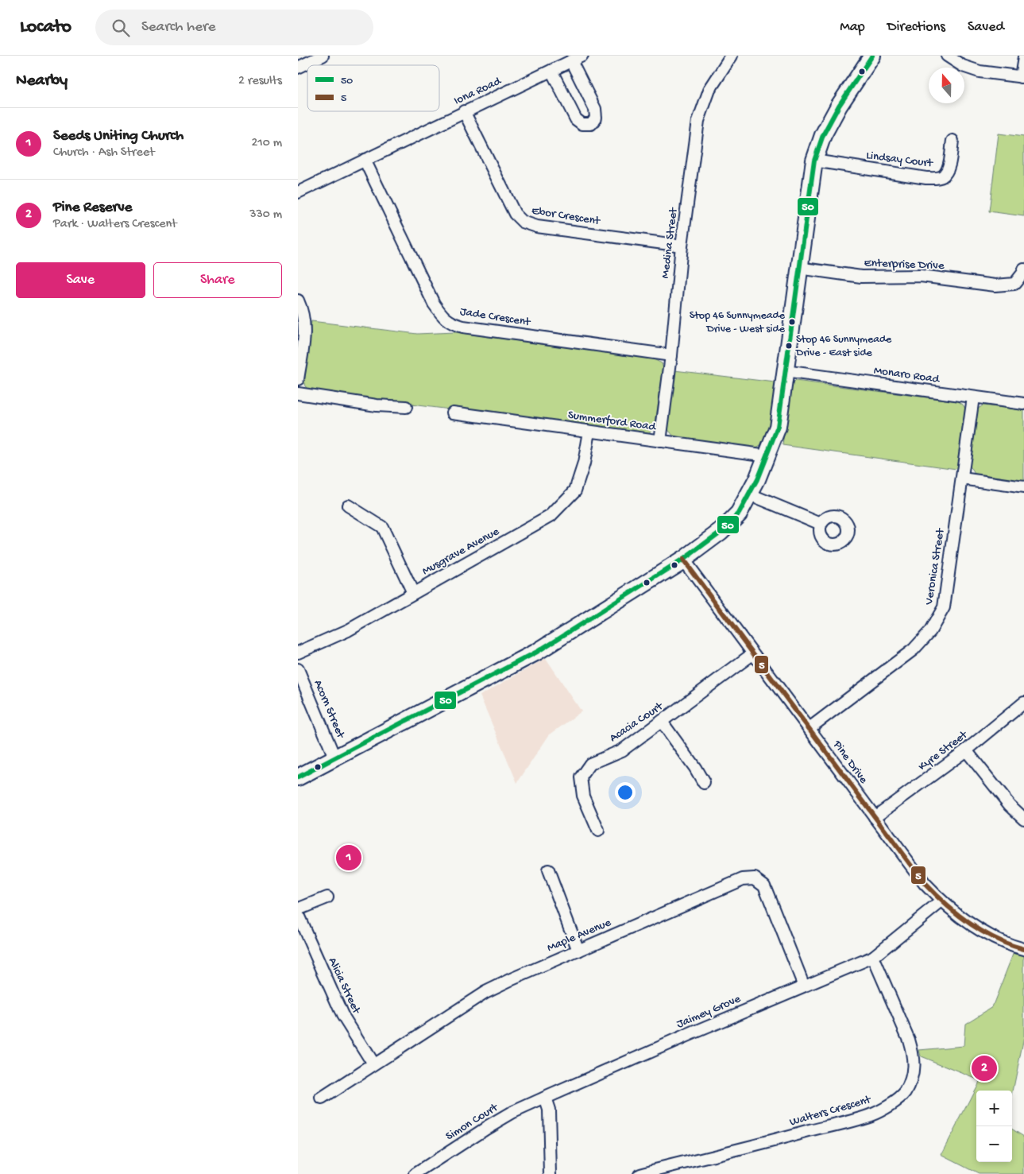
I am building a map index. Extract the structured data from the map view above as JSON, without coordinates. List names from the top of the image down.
{
  "streets": {
    "street": [
      "Iona Road",
      "Lindsay Court",
      "Ebor Crescent",
      "Medina Street",
      "Enterprise Drive",
      "Jade Crescent",
      "Monaro Road",
      "Summerford Road",
      "Musgrave Avenue",
      "Veronica Street",
      "Acorn Street",
      "Acacia Court",
      "Kyre Street",
      "Pine Drive",
      "Maple Avenue",
      "Alicia Street",
      "Jaimey Grove",
      "Walters Crescent",
      "Simon Court"
    ]
  },
  "crossings": [
    ["Iona Road", "Ebor Crescent"],
    ["Iona Road", "Jade Crescent"],
    ["Ebor Crescent", "Medina Street"],
    ["Medina Street", "Jade Crescent"],
    ["Medina Street", "Summerford Road"],
    ["Monaro Road", "Veronica Street"],
    ["Summerford Road", "Musgrave Avenue"],
    ["Veronica Street", "Pine Drive"],
    ["Acacia Court", "Pine Drive"],
    ["Kyre Street", "Pine Drive"],
    ["Pine Drive", "Jaimey Grove"],
    ["Maple Avenue", "Alicia Street"],
    ["Maple Avenue", "Jaimey Grove"],
    ["Jaimey Grove", "Walters Crescent"],
    ["Jaimey Grove", "Simon Court"]
  ],
  "places": ["Stop 46 Sunnymeade Drive - West side", "Stop 46 Sunnymeade Drive - East side"],
  "lines": ["transit line 50", "transit line 5"],
  "legend": ["50", "5"],
  "north": "top",
  "page": {
    "header": "Locato",
    "search": "Search here",
    "nav": ["Map", "Directions", "Saved"],
    "heading": ["Nearby", "2 results"],
    "list": [
      {
        "mark": "1",
        "name": "Seeds Uniting Church",
        "note": "Church · Ash Street",
        "value": "210 m"
      },
      {
        "mark": "2",
        "name": "Pine Reserve",
        "note": "Park · Walters Crescent",
        "value": "330 m"
      }
    ],
    "buttons": ["Save", "Share"],
    "pins": ["1", "2"],
    "map_buttons": ["+", "−"]
  }
}
